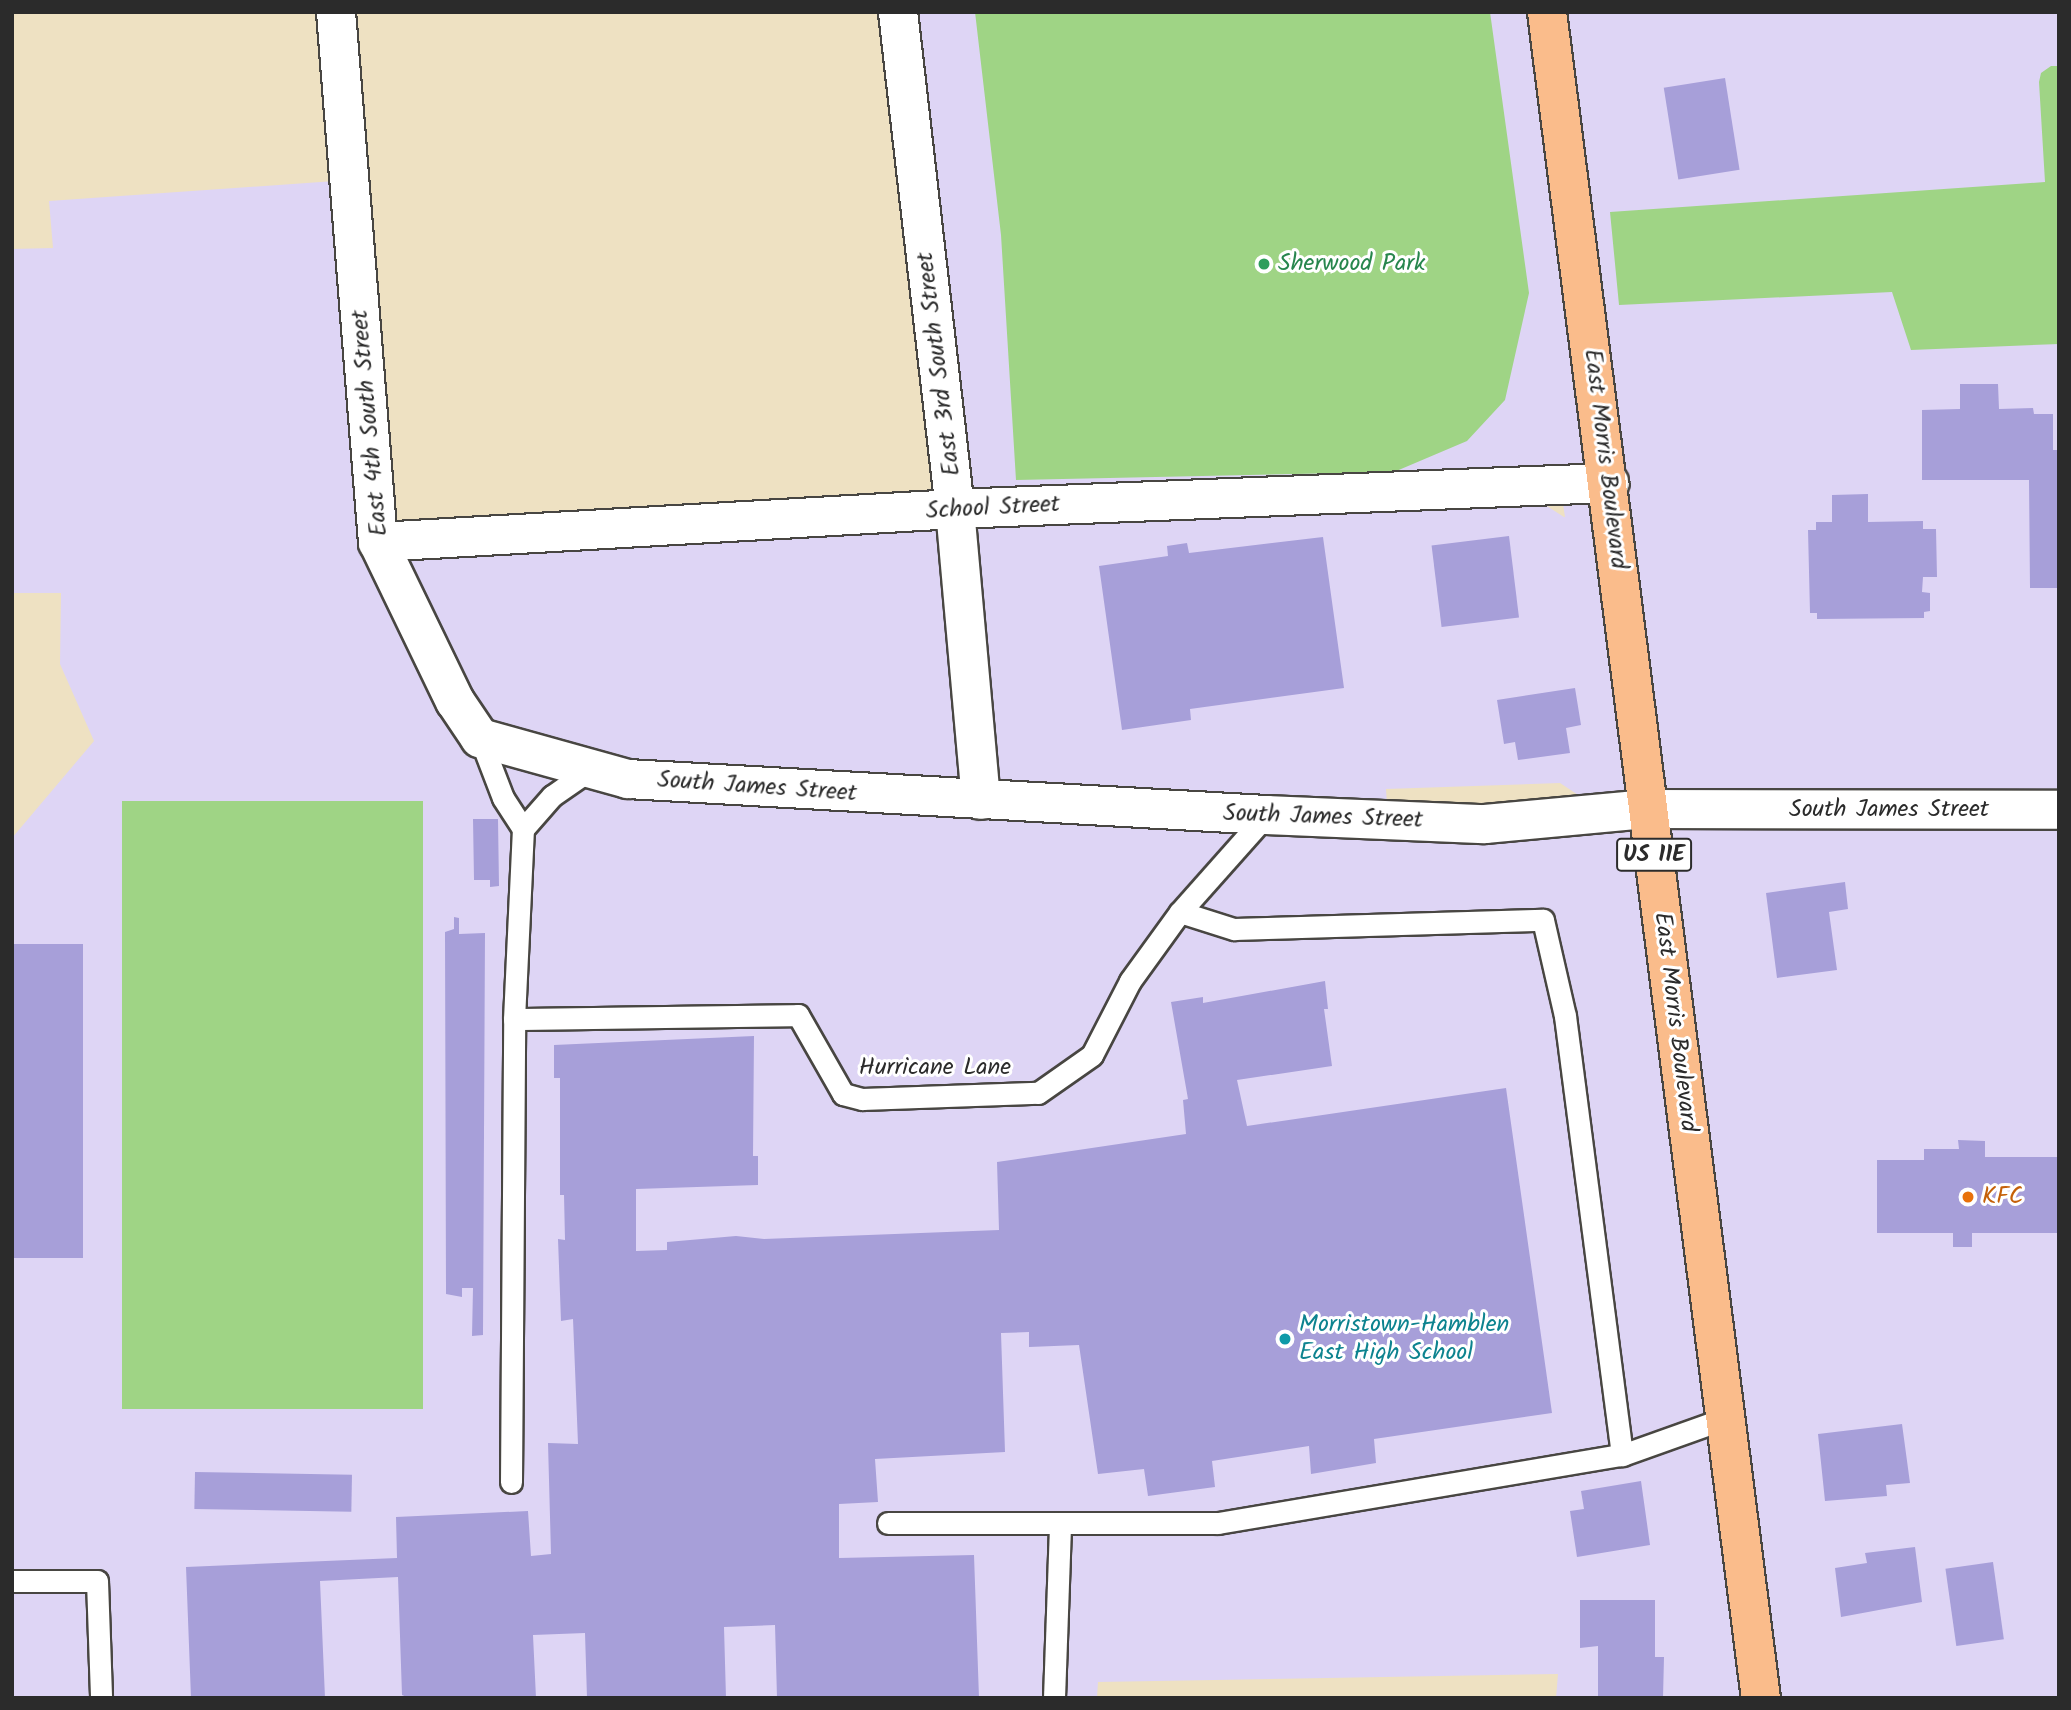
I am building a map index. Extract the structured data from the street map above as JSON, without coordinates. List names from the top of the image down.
{
  "streets": {
    "main road": ["East Morris Boulevard", "US 11E"],
    "street": [
      "East 3rd South Street",
      "East 4th South Street",
      "School Street",
      "South James Street"
    ],
    "lane": ["Hurricane Lane"]
  },
  "crossings": [
    ["East 3rd South Street", "School Street"],
    ["East 3rd South Street", "South James Street"],
    ["East 4th South Street", "School Street"],
    ["East Morris Boulevard", "School Street"],
    ["East Morris Boulevard", "South James Street"],
    ["South James Street", "Hurricane Lane"]
  ],
  "places": ["Sherwood Park", "KFC", "Morristown-Hamblen East High School"]
}
